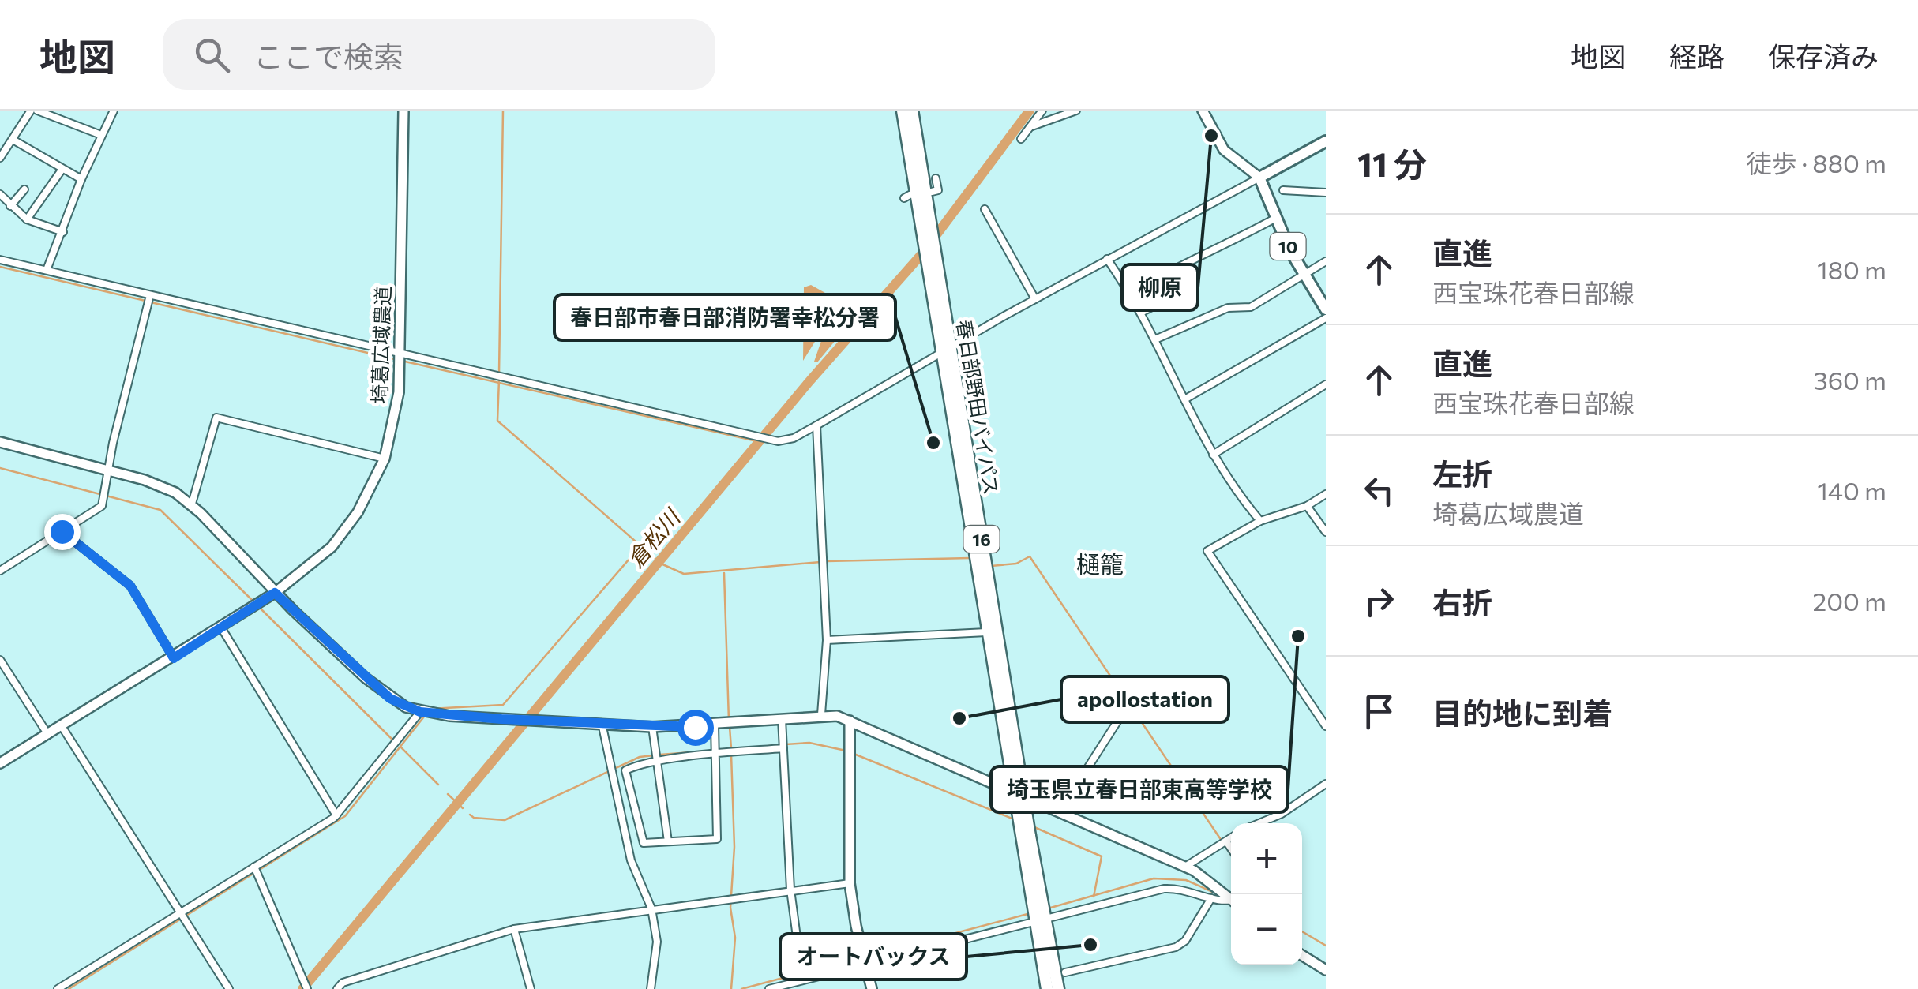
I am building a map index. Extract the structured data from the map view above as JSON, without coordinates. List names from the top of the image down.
{
  "streets": {
    "highway": ["春日部野田バイパス", "16"],
    "main road": ["10", "埼葛広域農道"]
  },
  "districts": ["樋籠"],
  "water": ["倉松川"],
  "places": [
    "柳原",
    "春日部市春日部消防署幸松分署",
    "埼玉県立春日部東高等学校",
    "apollostation",
    "オートバックス"
  ],
  "page": {
    "header": "地図",
    "search": "ここで検索",
    "nav": ["地図", "経路", "保存済み"],
    "heading": ["11 分", "徒歩 · 880 m"],
    "list": [
      ["直進", "西宝珠花春日部線", "180 m"],
      ["直進", "西宝珠花春日部線", "360 m"],
      ["左折", "埼葛広域農道", "140 m"],
      ["右折", "200 m"],
      "目的地に到着"
    ],
    "map_buttons": ["+", "−"]
  }
}
